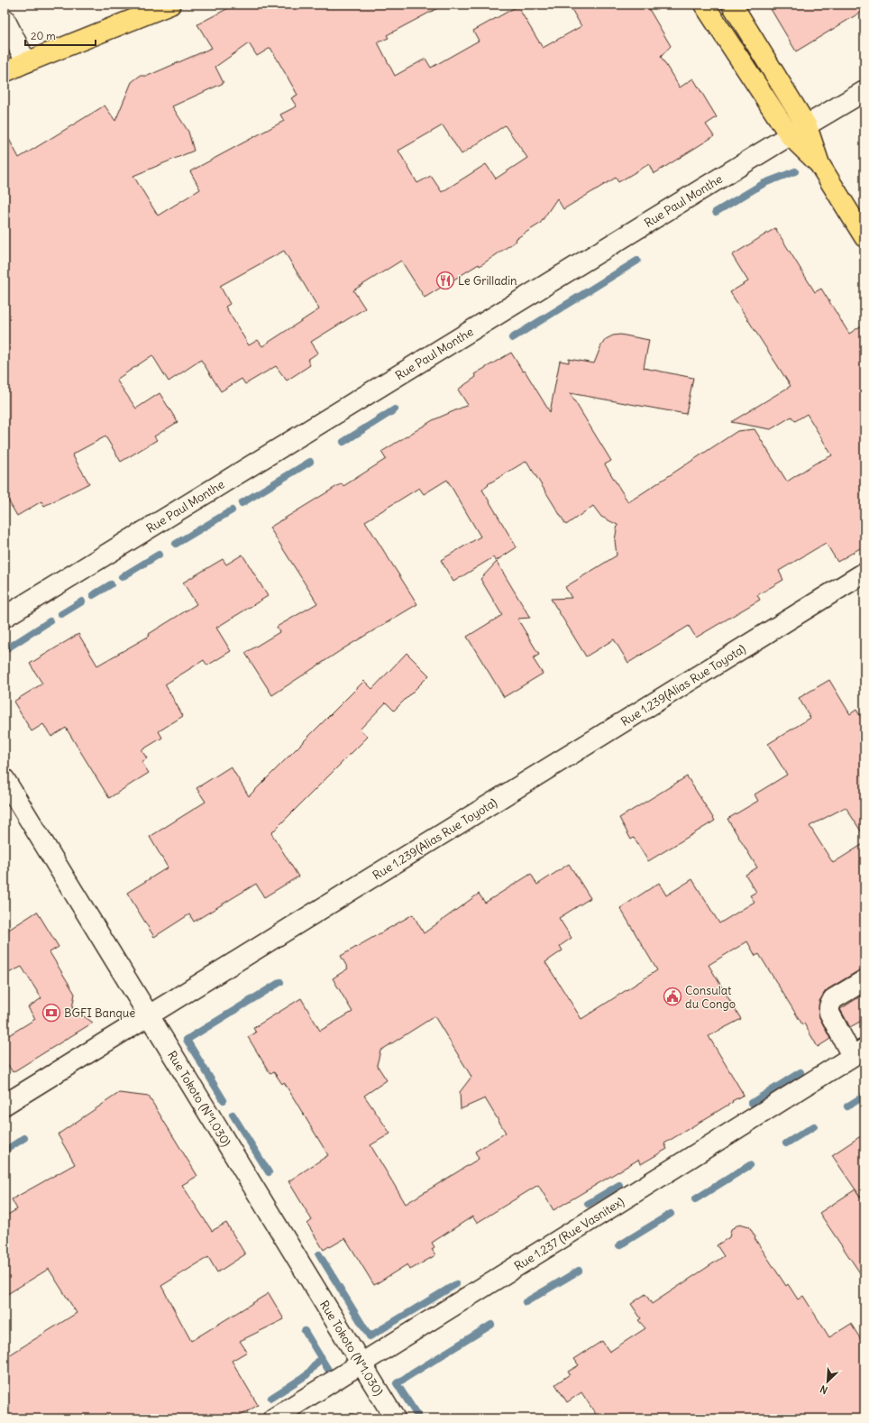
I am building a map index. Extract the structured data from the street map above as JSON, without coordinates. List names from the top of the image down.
{
  "streets": {
    "street": [
      "Rue Paul Monthe",
      "Rue 1.239(Alias Rue Toyota)",
      "Rue Tokoto (N°1.030)",
      "Rue 1.237 (Rue Vasnitex)"
    ]
  },
  "crossings": [
    ["Rue 1.239(Alias Rue Toyota)", "Rue Tokoto (N°1.030)"],
    ["Rue Tokoto (N°1.030)", "Rue 1.237 (Rue Vasnitex)"]
  ],
  "places": {
    "restaurant": ["Le Grilladin"],
    "public building": ["Consulat du Congo"],
    "bank": ["BGFI Banque"]
  },
  "scale_bar": "20 m",
  "north": "bottom left"
}
